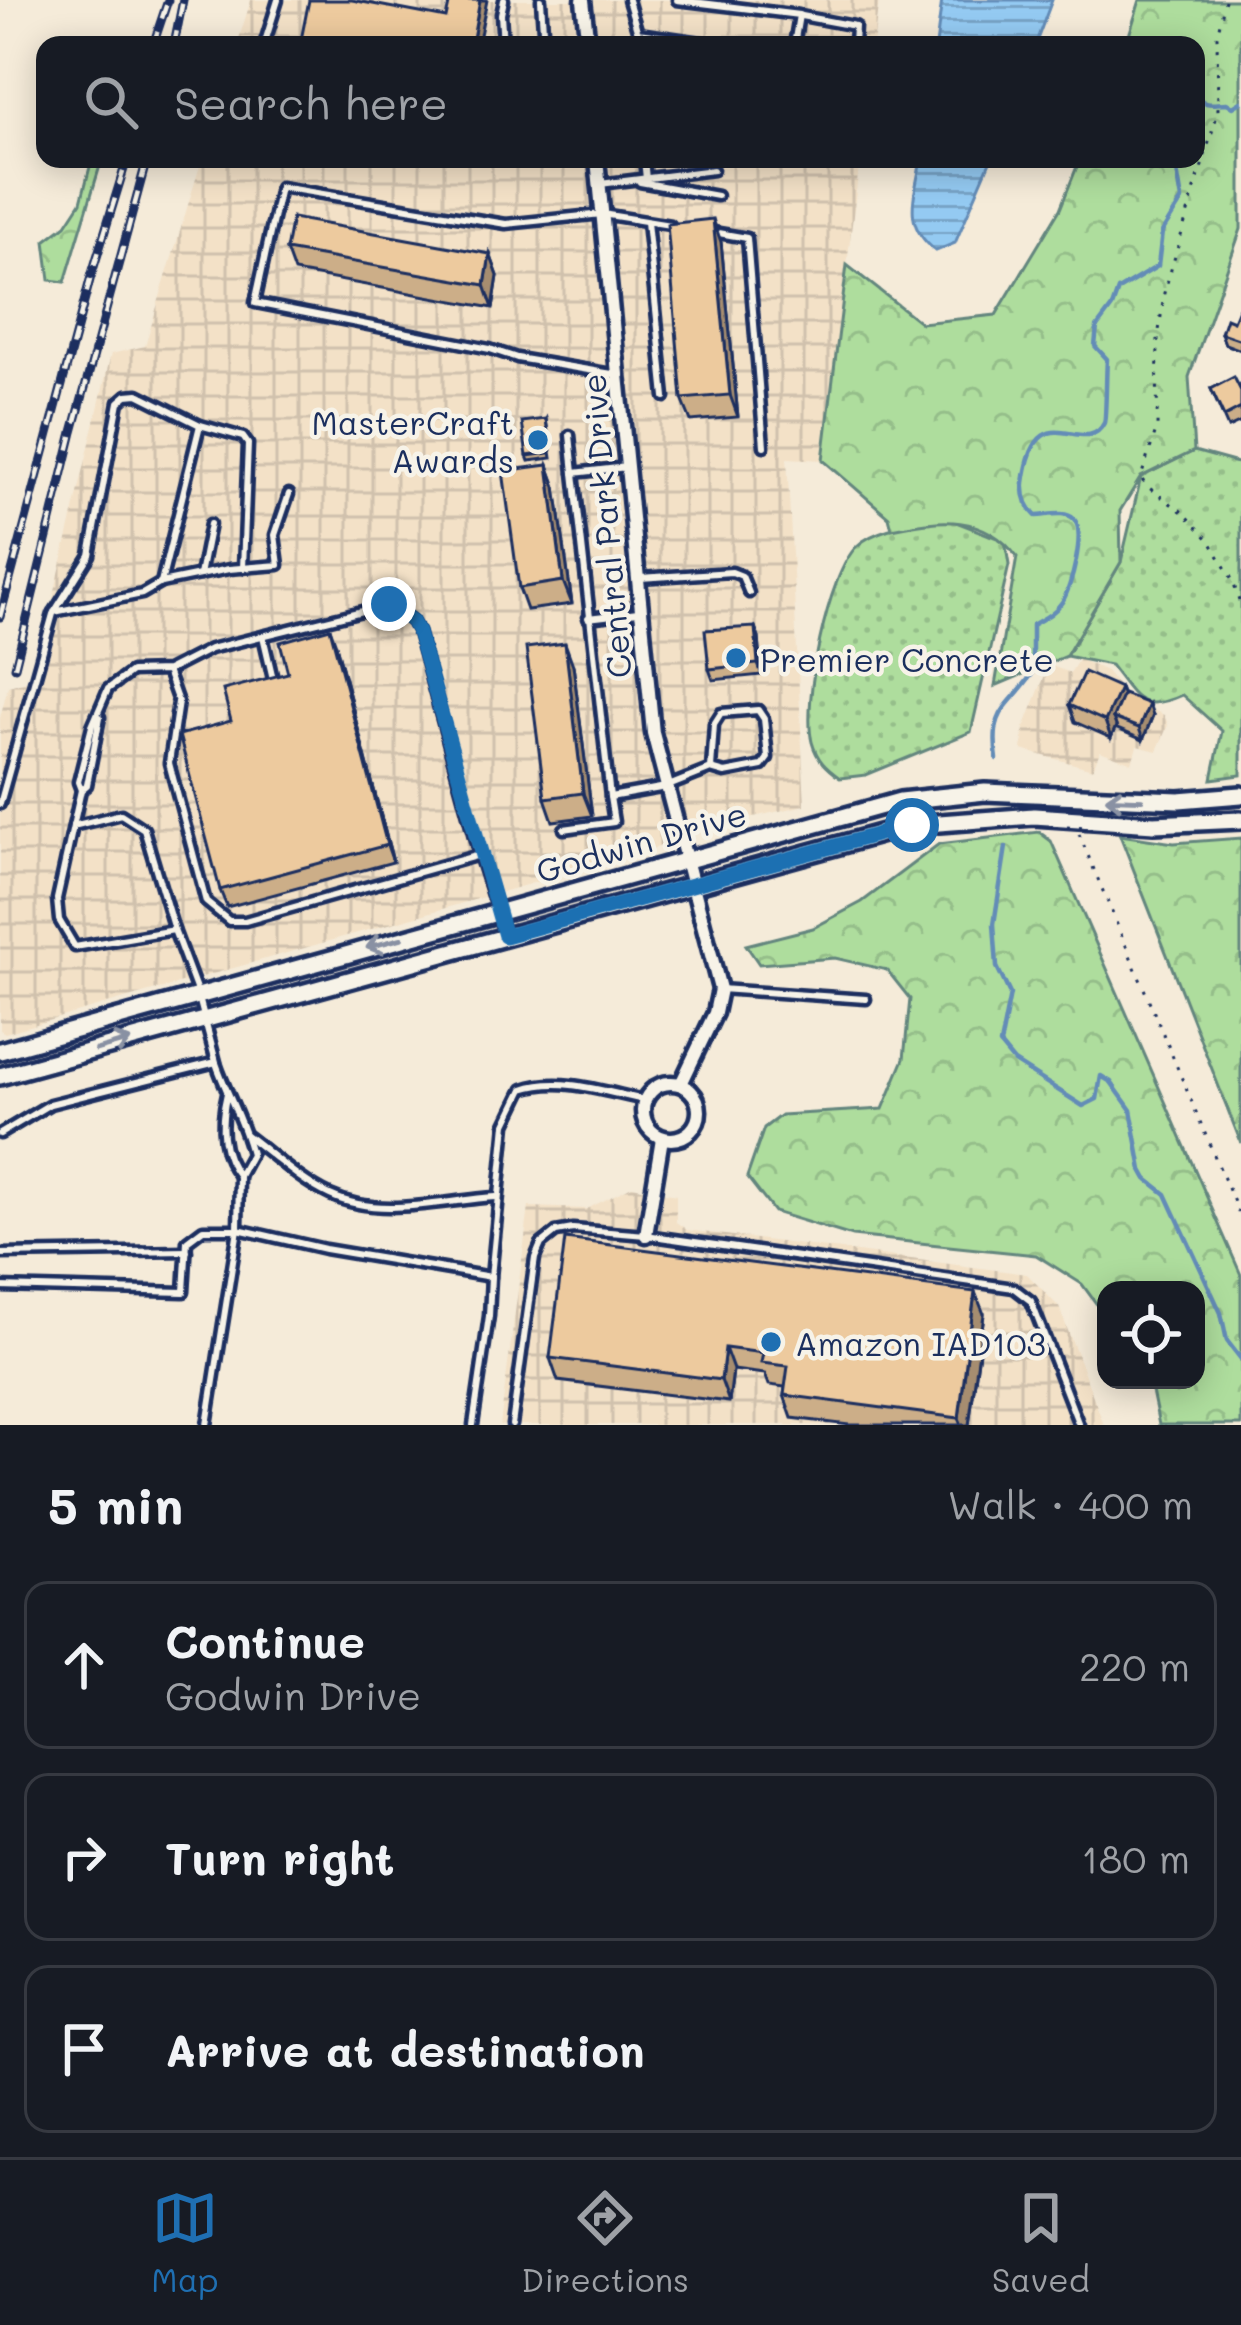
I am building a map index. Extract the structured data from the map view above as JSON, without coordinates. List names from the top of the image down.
{
  "streets": {
    "street": ["Central Park Drive", "Godwin Drive"]
  },
  "crossings": [
    ["Central Park Drive", "Godwin Drive"]
  ],
  "places": ["MasterCraft Awards", "Premier Concrete", "Amazon IAD103"],
  "page": {
    "search": "Search here",
    "heading": ["5 min", "Walk · 400 m"],
    "list": [
      ["Continue", "Godwin Drive", "220 m"],
      ["Turn right", "180 m"],
      "Arrive at destination"
    ],
    "nav": ["Map", "Directions", "Saved"]
  }
}
